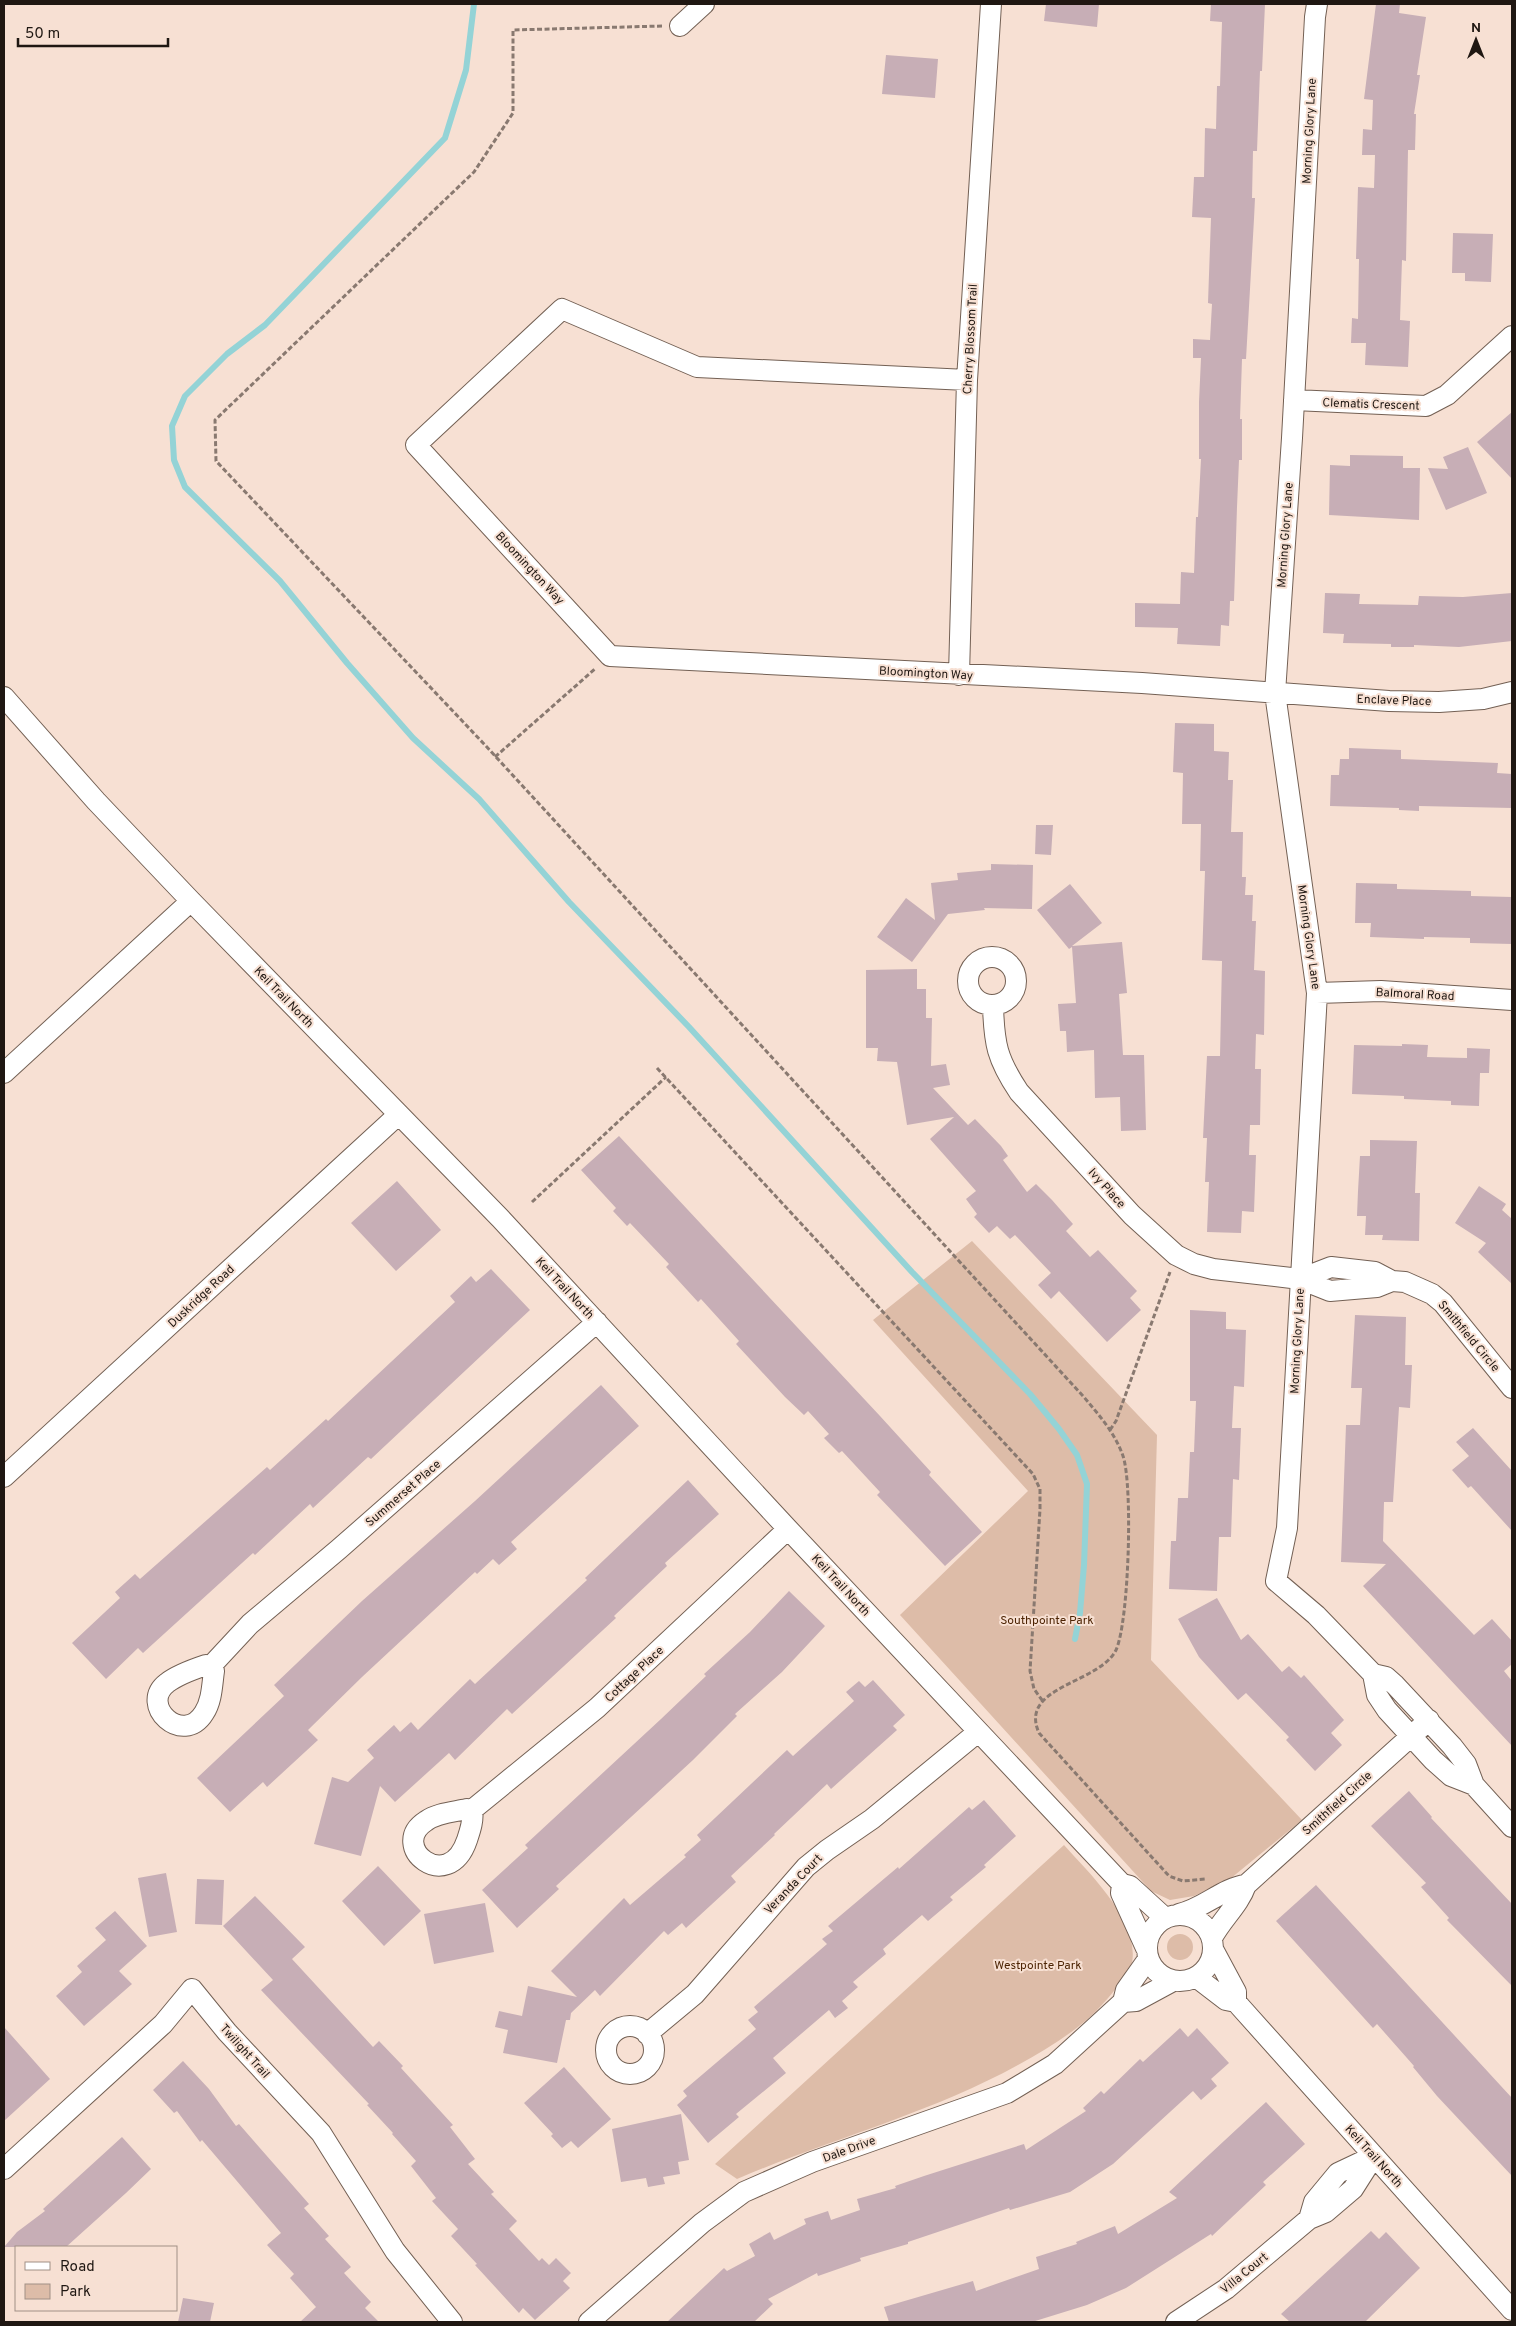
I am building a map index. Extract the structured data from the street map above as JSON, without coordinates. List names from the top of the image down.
{
  "streets": {
    "street": [
      "Morning Glory Lane",
      "Cherry Blossom Trail",
      "Clematis Crescent",
      "Bloomington Way",
      "Enclave Place",
      "Balmoral Road",
      "Keil Trail North",
      "Ivy Place",
      "Duskridge Road",
      "Smithfield Circle",
      "Summerset Place",
      "Cottage Place",
      "Veranda Court",
      "Twilight Trail",
      "Dale Drive",
      "Villa Court"
    ]
  },
  "crossings": [
    ["Morning Glory Lane", "Clematis Crescent"],
    ["Morning Glory Lane", "Bloomington Way"],
    ["Morning Glory Lane", "Enclave Place"],
    ["Morning Glory Lane", "Balmoral Road"],
    ["Morning Glory Lane", "Ivy Place"],
    ["Morning Glory Lane", "Smithfield Circle"],
    ["Cherry Blossom Trail", "Bloomington Way"],
    ["Bloomington Way", "Enclave Place"],
    ["Keil Trail North", "Duskridge Road"],
    ["Keil Trail North", "Smithfield Circle"],
    ["Keil Trail North", "Summerset Place"],
    ["Keil Trail North", "Cottage Place"],
    ["Keil Trail North", "Veranda Court"],
    ["Keil Trail North", "Dale Drive"],
    ["Keil Trail North", "Villa Court"],
    ["Ivy Place", "Smithfield Circle"],
    ["Smithfield Circle", "Dale Drive"]
  ],
  "parks": ["Southpointe Park", "Westpointe Park"],
  "legend": ["Road", "Park"],
  "scale_bar": "50 m",
  "north": "top"
}
